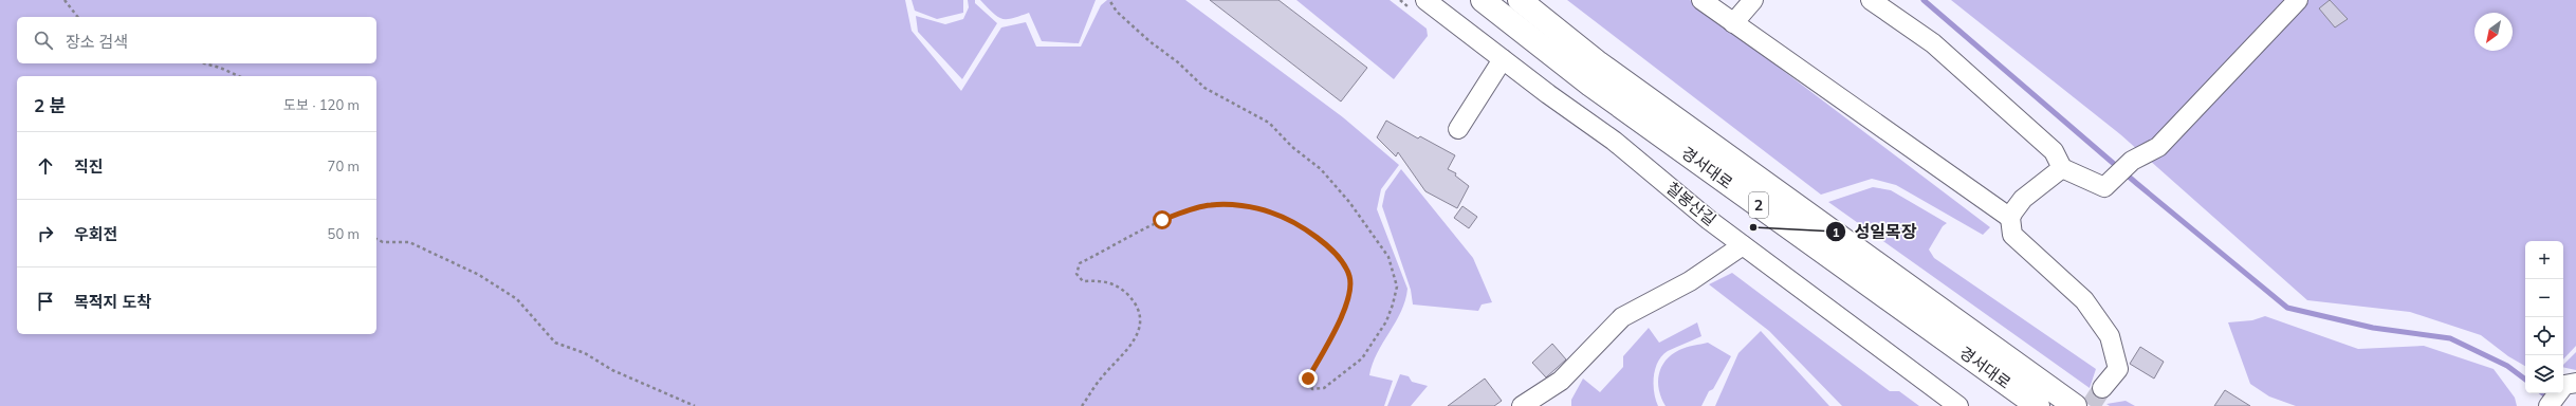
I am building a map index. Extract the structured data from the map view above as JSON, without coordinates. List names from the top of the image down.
{
  "streets": {
    "main road": ["경서대로", "2"],
    "street": ["칠봉산길"]
  },
  "places": ["성일목장"],
  "north": "bottom left",
  "page": {
    "search": "장소 검색",
    "heading": ["2 분", "도보 · 120 m"],
    "list": [
      ["직진", "70 m"],
      ["우회전", "50 m"],
      "목적지 도착"
    ],
    "map_buttons": ["+", "−"]
  }
}
